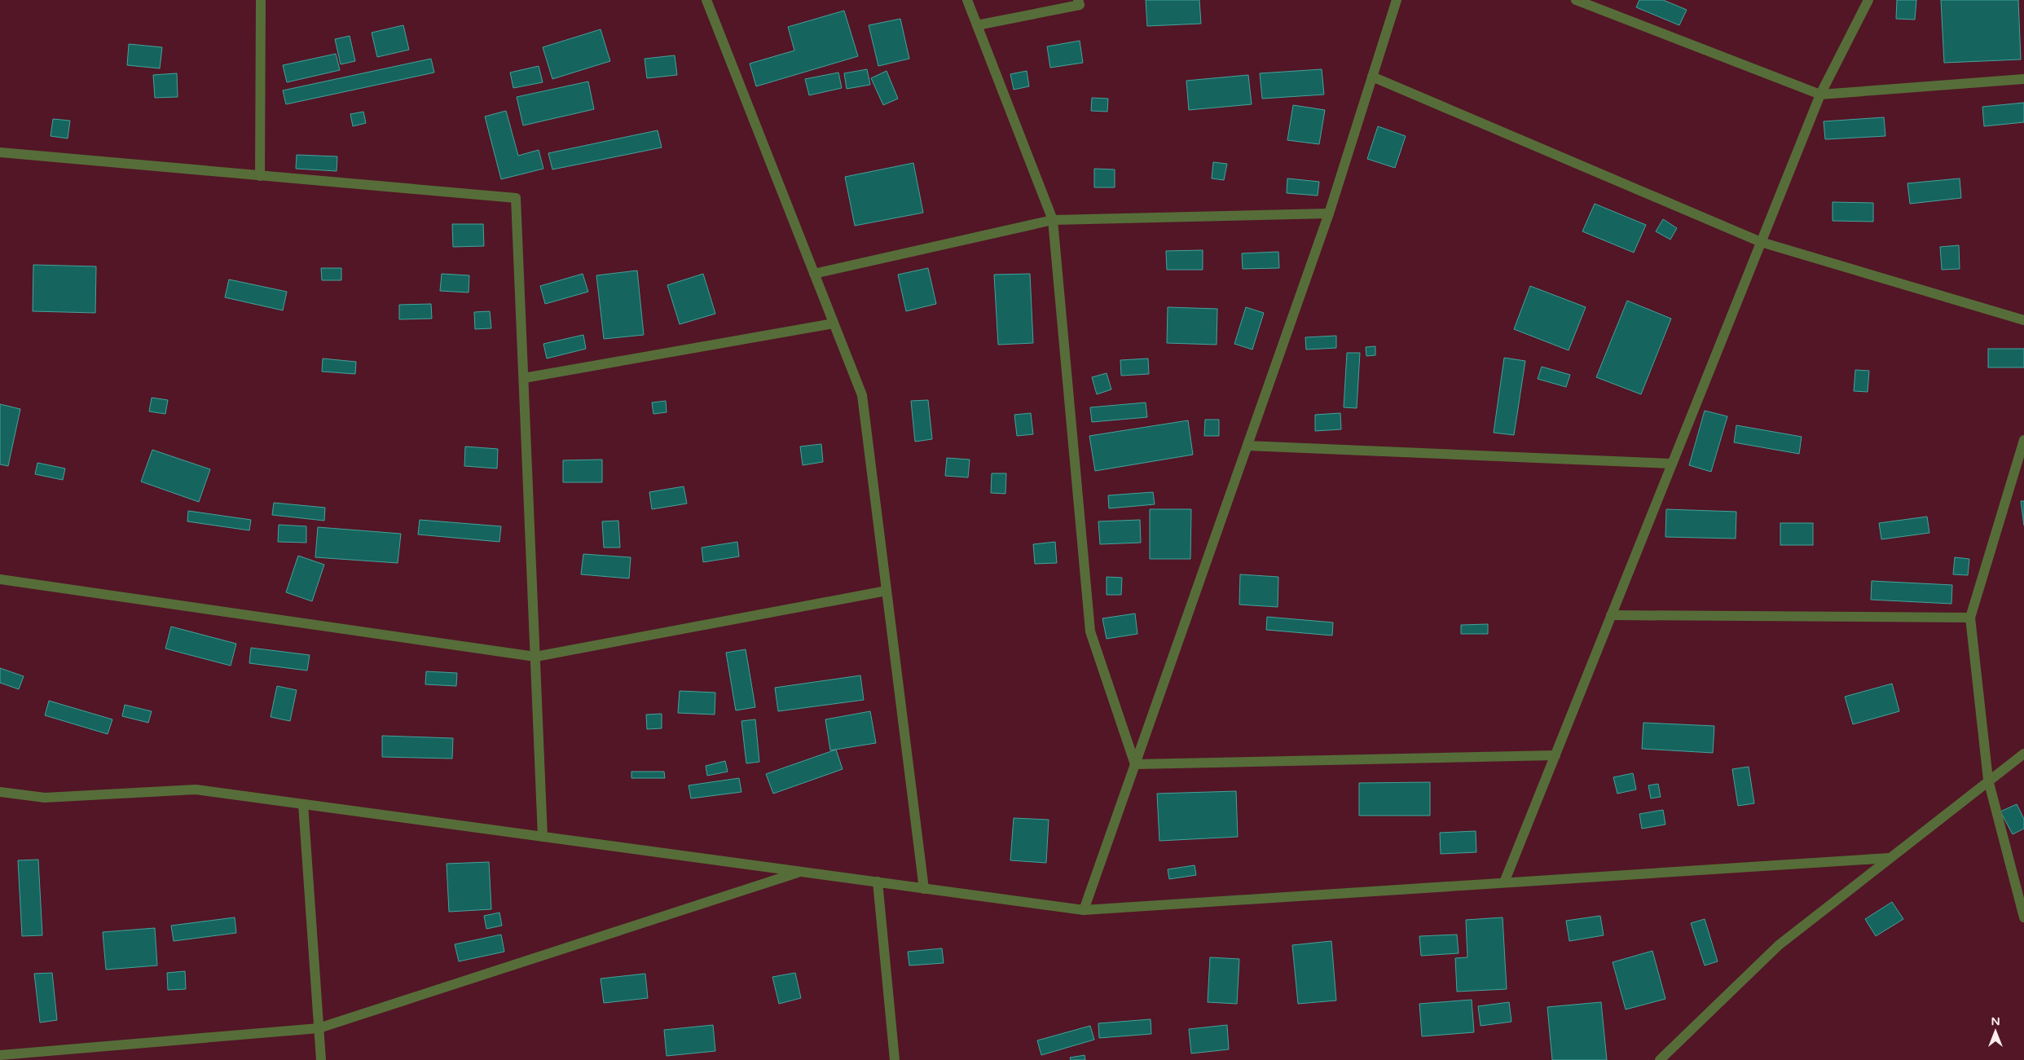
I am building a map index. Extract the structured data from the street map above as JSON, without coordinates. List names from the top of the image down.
{
  "north": "top"
}
